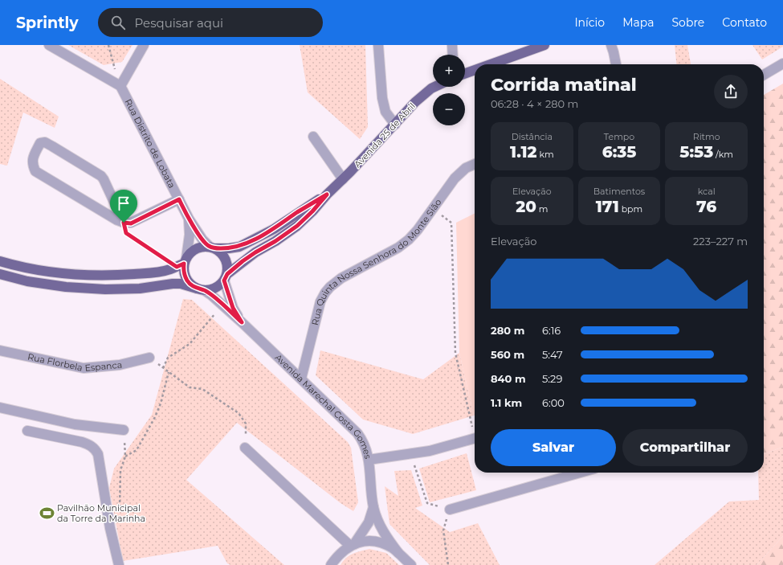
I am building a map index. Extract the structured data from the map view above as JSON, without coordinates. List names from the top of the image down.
{
  "streets": {
    "main road": ["Avenida 25 de Abril"],
    "street": [
      "Rua Distrito de Lobata",
      "Rua Quinta Nossa Senhora do Monte Sião",
      "Rua Florbela Espanca",
      "Avenida Marechal Costa Gomes"
    ]
  },
  "crossings": [
    ["Avenida 25 de Abril", "Rua Distrito de Lobata"],
    ["Avenida 25 de Abril", "Avenida Marechal Costa Gomes"],
    ["Rua Distrito de Lobata", "Avenida Marechal Costa Gomes"],
    ["Rua Quinta Nossa Senhora do Monte Sião", "Avenida Marechal Costa Gomes"]
  ],
  "places": {
    "sports": ["Pavilhão Municipal da Torre da Marinha"]
  },
  "page": {
    "header": "Sprintly",
    "search": "Pesquisar aqui",
    "nav": [
      "Início",
      "Mapa",
      "Sobre",
      "Contato"
    ],
    "map_buttons": ["+", "−"],
    "heading": ["Corrida matinal", "06:28 · 4 × 280 m"],
    "stats": [
      ["Distância", "1.12 km"],
      ["Tempo", "6:35"],
      ["Ritmo", "5:53 /km"],
      ["Elevação", "20 m"],
      ["Batimentos", "171 bpm"],
      ["kcal", "76"]
    ],
    "chart": ["Elevação", "223–227 m"],
    "list": [
      {
        "name": "280 m",
        "note": "6:16"
      },
      {
        "name": "560 m",
        "note": "5:47"
      },
      {
        "name": "840 m",
        "note": "5:29"
      },
      {
        "name": "1.1 km",
        "note": "6:00"
      }
    ],
    "buttons": ["Salvar", "Compartilhar"]
  }
}
